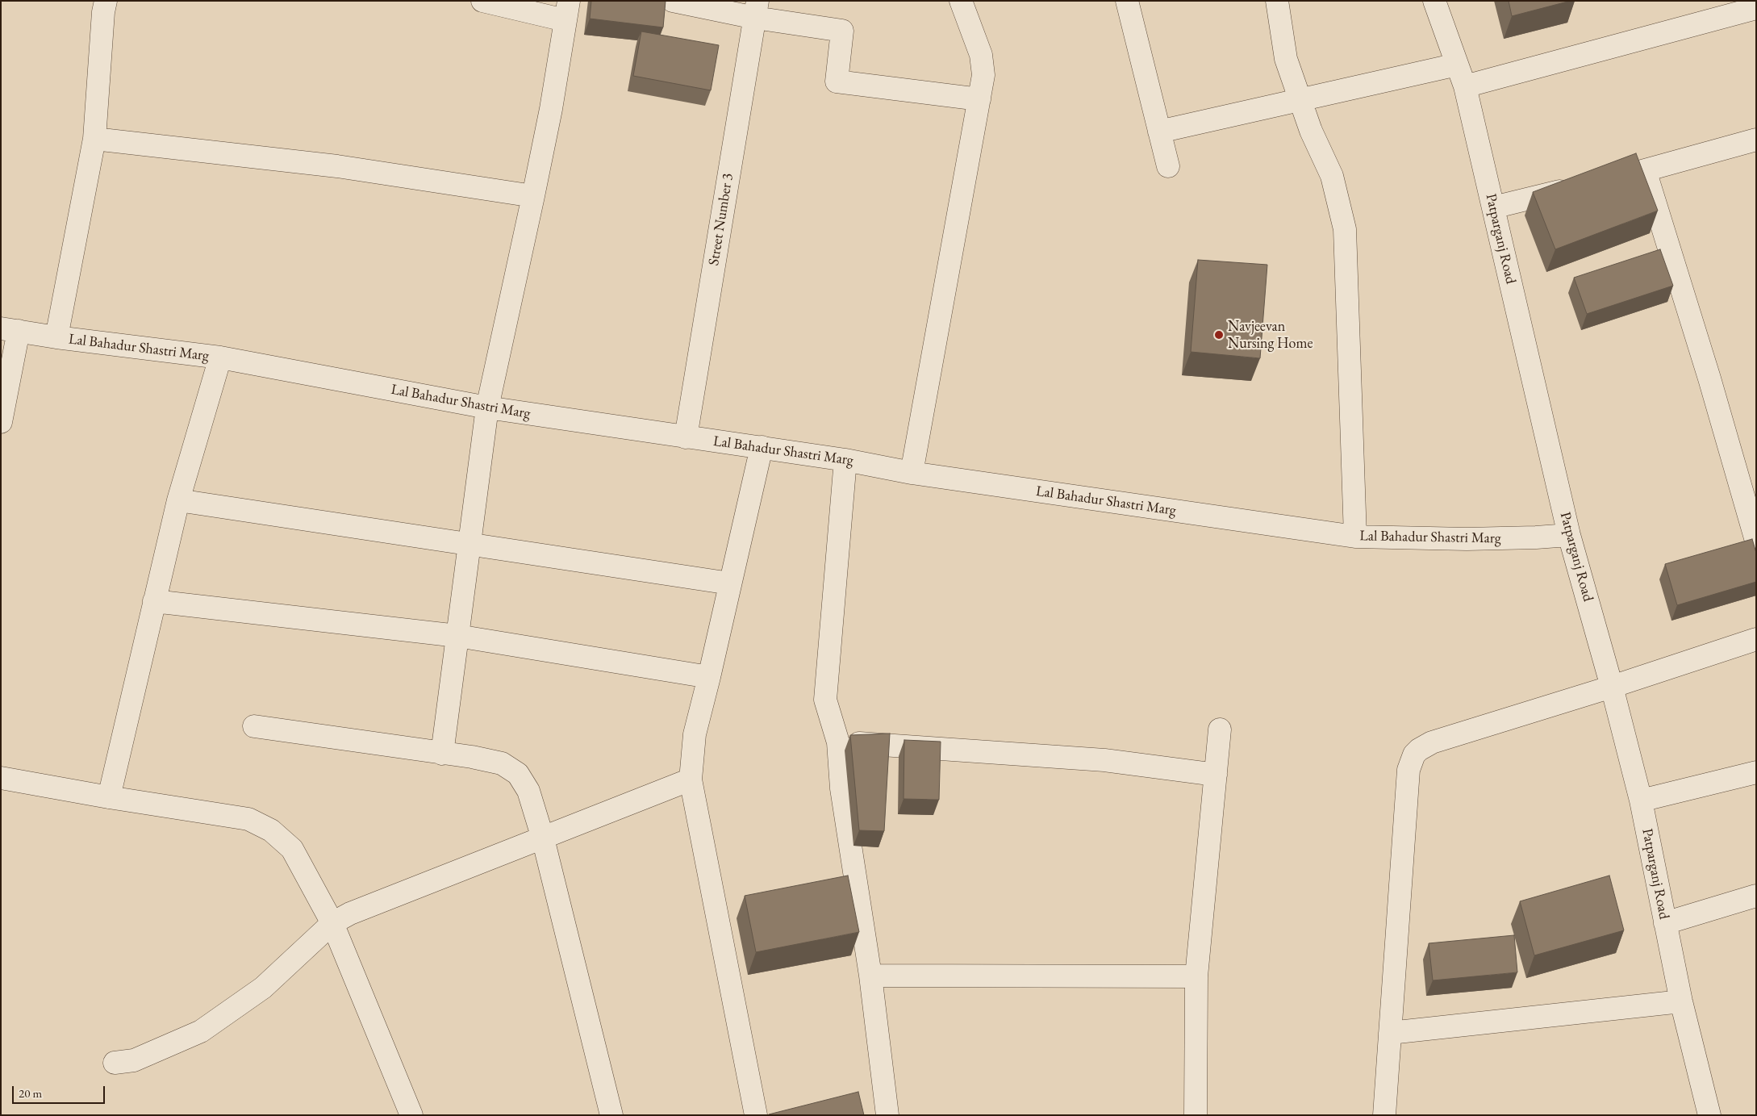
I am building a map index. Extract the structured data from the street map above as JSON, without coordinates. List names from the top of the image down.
{
  "streets": {
    "street": ["Street Number 3", "Patparganj Road", "Lal Bahadur Shastri Marg"]
  },
  "crossings": [
    ["Street Number 3", "Lal Bahadur Shastri Marg"],
    ["Patparganj Road", "Lal Bahadur Shastri Marg"]
  ],
  "places": ["Navjeevan Nursing Home"],
  "scale_bar": "20 m"
}
